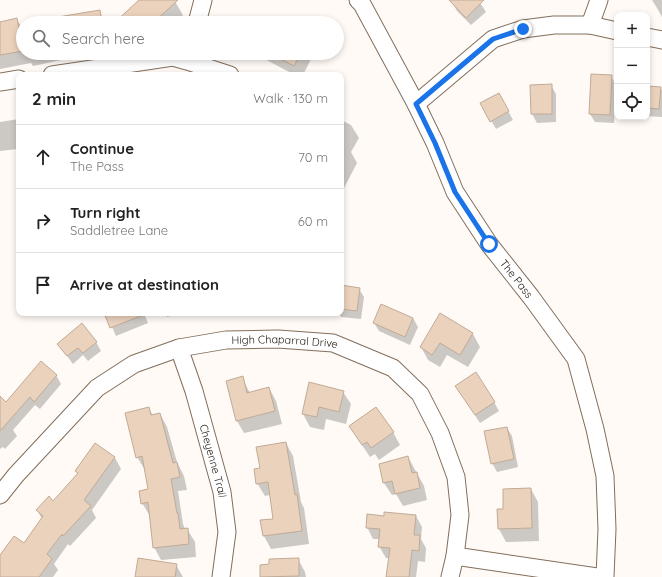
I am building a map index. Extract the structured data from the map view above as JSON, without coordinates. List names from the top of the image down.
{
  "streets": {
    "street": ["The Pass", "High Chaparral Drive", "Cheyenne Trail"]
  },
  "crossings": [
    ["High Chaparral Drive", "Cheyenne Trail"]
  ],
  "page": {
    "map_buttons": ["+", "−"],
    "search": "Search here",
    "heading": ["2 min", "Walk · 130 m"],
    "list": [
      ["Continue", "The Pass", "70 m"],
      ["Turn right", "Saddletree Lane", "60 m"],
      "Arrive at destination"
    ]
  }
}
